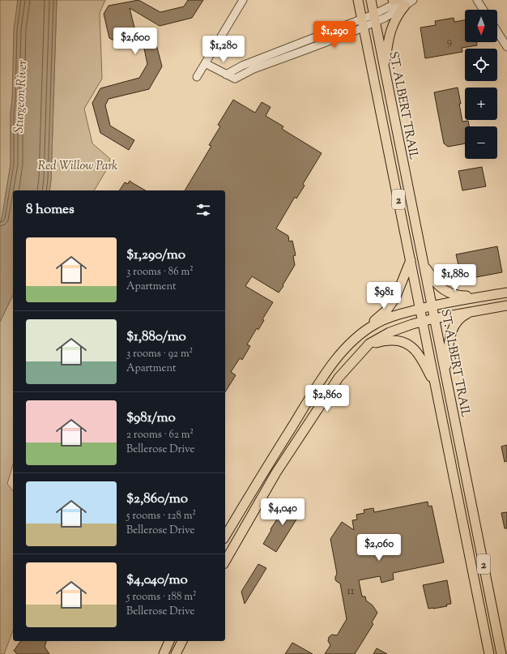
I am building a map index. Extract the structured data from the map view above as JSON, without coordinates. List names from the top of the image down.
{
  "streets": {
    "main road": ["ST. ALBERT TRAIL", "2"]
  },
  "water": ["Sturgeon River"],
  "parks": ["Red Willow Park"],
  "house_numbers": ["9", "11"],
  "north": "bottom",
  "page": {
    "map_buttons": ["+", "−"],
    "price": [
      "$1,290",
      "$2,600",
      "$1,280",
      "$1,880",
      "$981",
      "$2,860",
      "$4,040",
      "$2,060"
    ],
    "heading": "8 homes",
    "list": [
      {
        "name": "$1,290/mo",
        "note": "3 rooms · 86 m² · Apartment"
      },
      {
        "name": "$1,880/mo",
        "note": "3 rooms · 92 m² · Apartment"
      },
      {
        "name": "$981/mo",
        "note": "2 rooms · 62 m² · Bellerose Drive"
      },
      {
        "name": "$2,860/mo",
        "note": "5 rooms · 128 m² · Bellerose Drive"
      },
      {
        "name": "$4,040/mo",
        "note": "5 rooms · 188 m² · Bellerose Drive"
      }
    ]
  }
}
